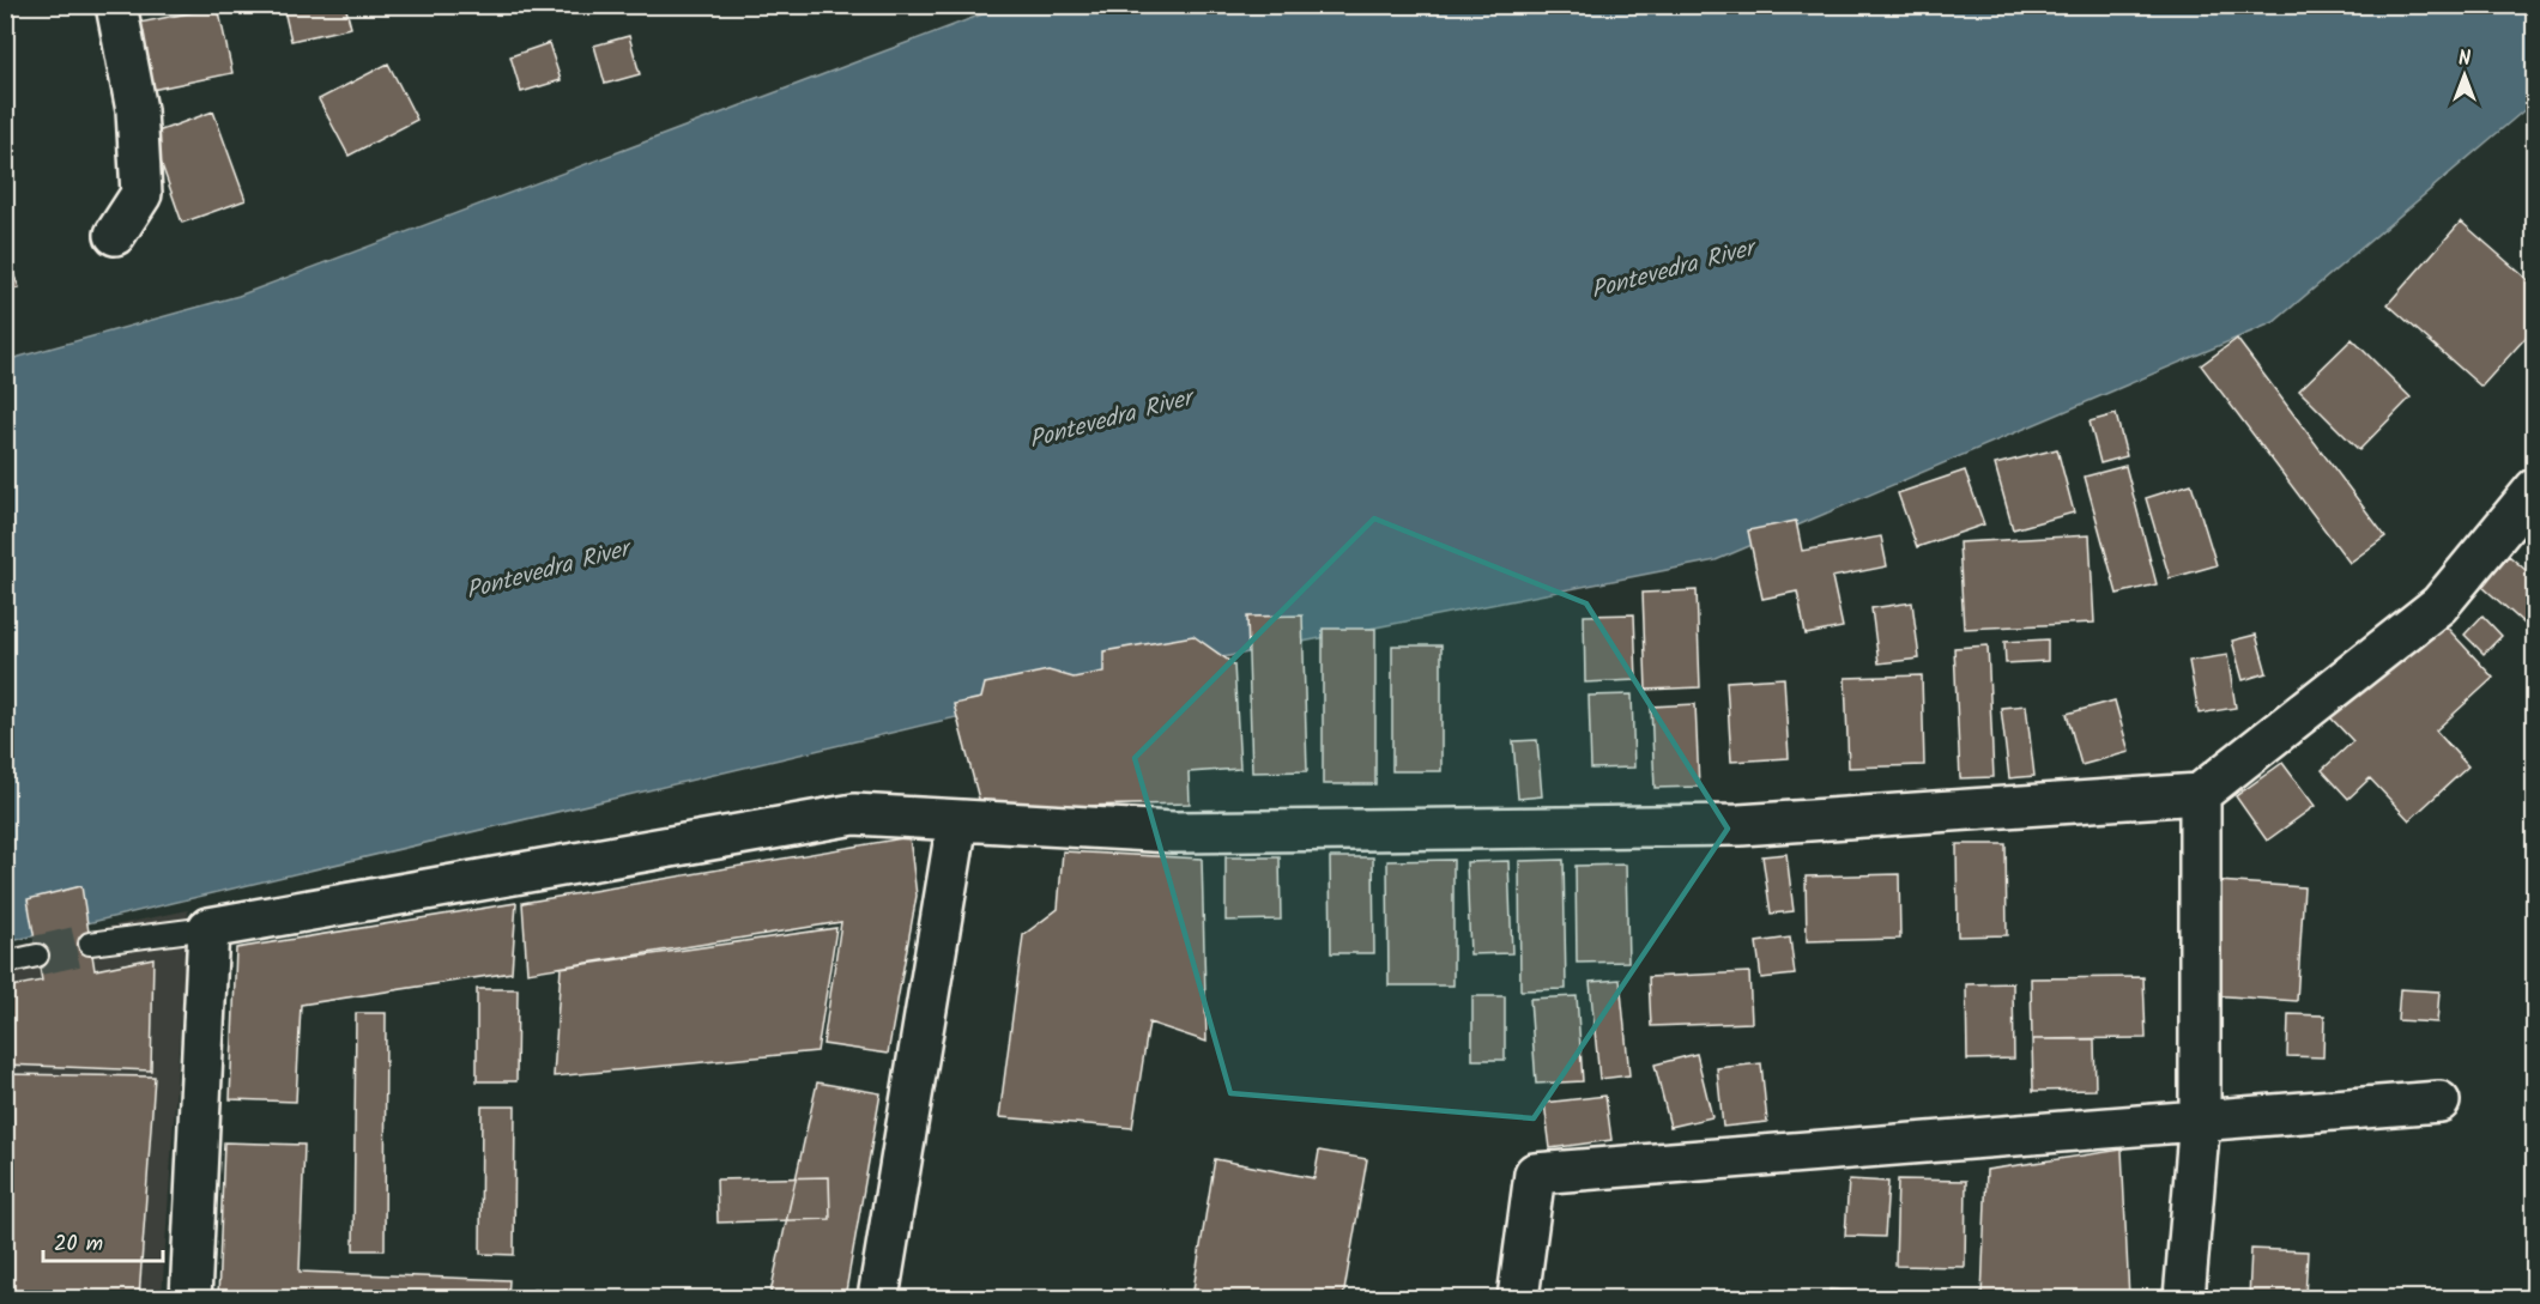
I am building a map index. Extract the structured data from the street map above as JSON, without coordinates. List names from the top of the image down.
{
  "water": ["Pontevedra River"],
  "scale_bar": "20 m",
  "north": "top"
}
